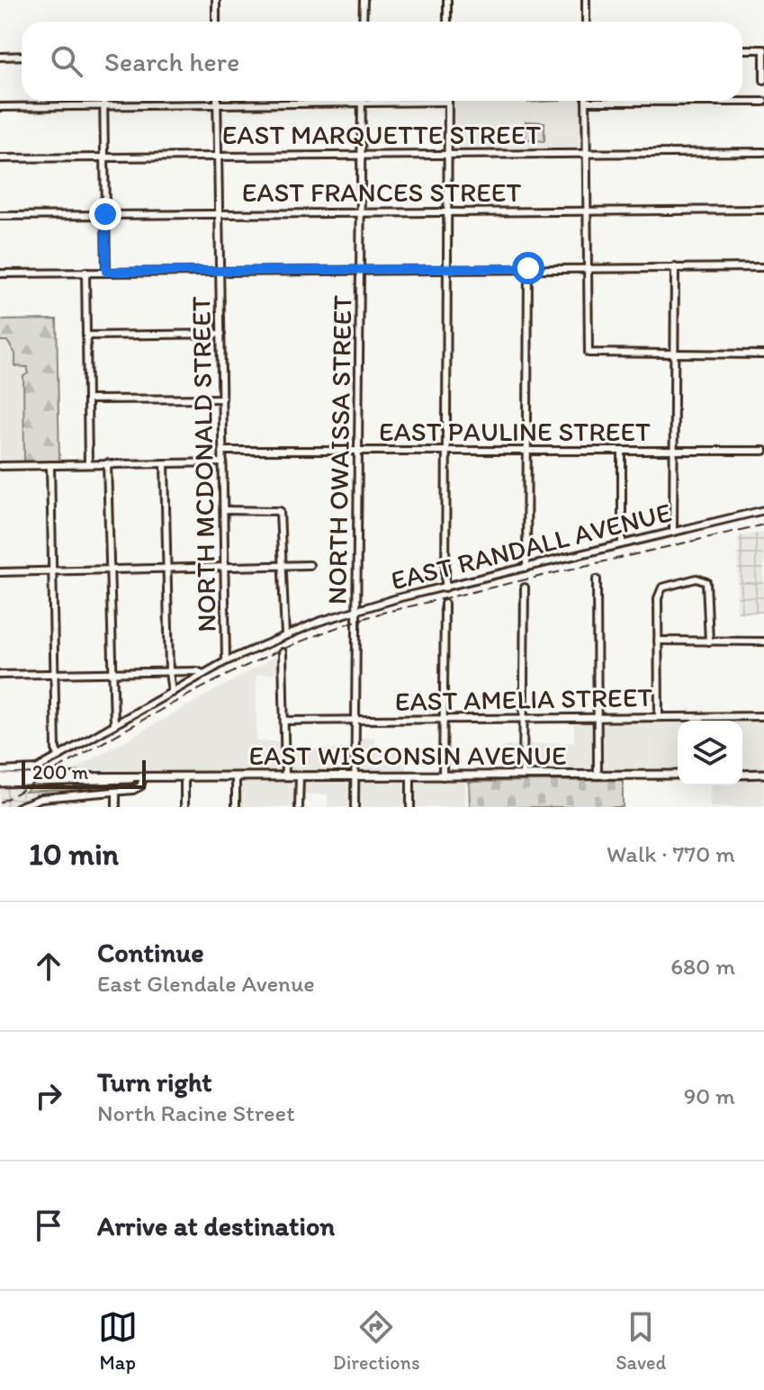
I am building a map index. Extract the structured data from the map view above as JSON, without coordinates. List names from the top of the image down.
{
  "streets": {
    "main road": ["EAST WISCONSIN AVENUE"],
    "street": [
      "EAST MARQUETTE STREET",
      "EAST FRANCES STREET",
      "EAST PAULINE STREET",
      "NORTH OWAISSA STREET",
      "NORTH MCDONALD STREET",
      "EAST RANDALL AVENUE",
      "EAST AMELIA STREET"
    ]
  },
  "crossings": [
    ["EAST MARQUETTE STREET", "NORTH OWAISSA STREET"],
    ["EAST MARQUETTE STREET", "NORTH MCDONALD STREET"],
    ["EAST FRANCES STREET", "NORTH OWAISSA STREET"],
    ["EAST FRANCES STREET", "NORTH MCDONALD STREET"],
    ["EAST PAULINE STREET", "NORTH OWAISSA STREET"],
    ["EAST PAULINE STREET", "NORTH MCDONALD STREET"],
    ["NORTH OWAISSA STREET", "EAST RANDALL AVENUE"],
    ["NORTH OWAISSA STREET", "EAST AMELIA STREET"],
    ["NORTH OWAISSA STREET", "EAST WISCONSIN AVENUE"],
    ["NORTH MCDONALD STREET", "EAST RANDALL AVENUE"]
  ],
  "scale_bar": "200 m",
  "page": {
    "search": "Search here",
    "scale": "200 m",
    "heading": ["10 min", "Walk · 770 m"],
    "list": [
      ["Continue", "East Glendale Avenue", "680 m"],
      ["Turn right", "North Racine Street", "90 m"],
      "Arrive at destination"
    ],
    "nav": ["Map", "Directions", "Saved"]
  }
}
